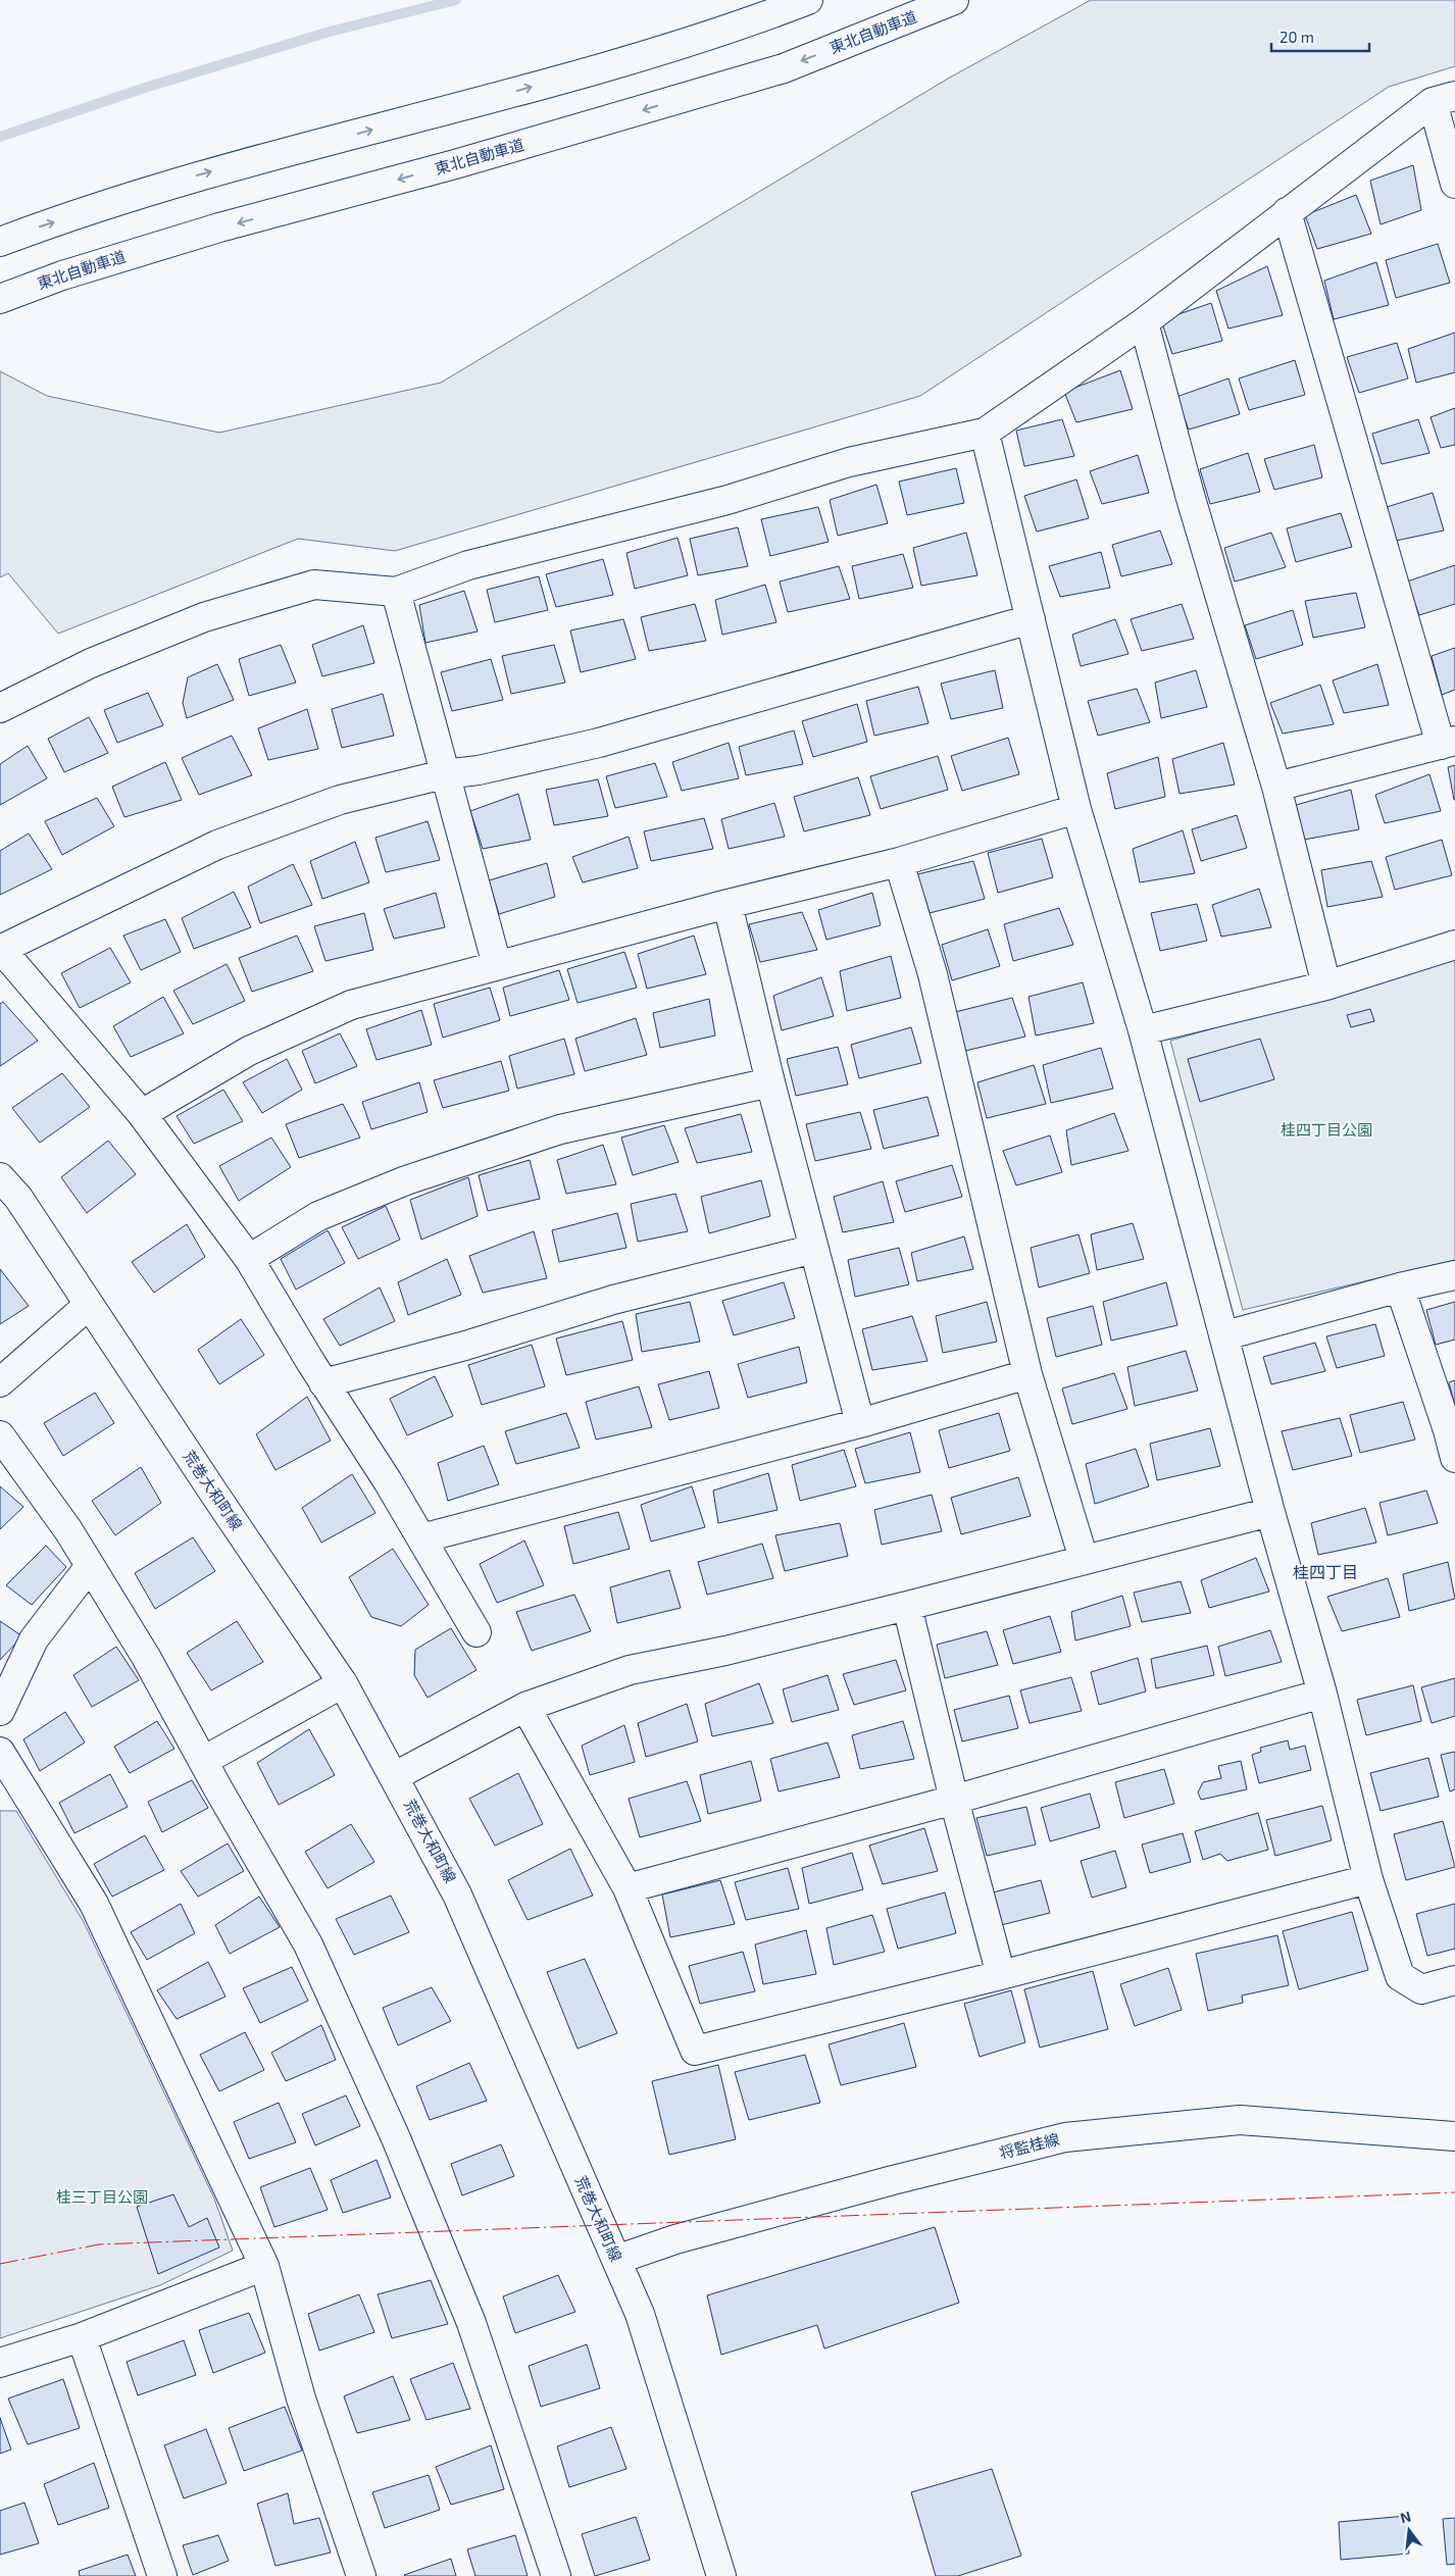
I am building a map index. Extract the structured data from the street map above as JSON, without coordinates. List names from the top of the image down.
{
  "streets": {
    "main road": ["東北自動車道", "荒巻大和町線", "将監桂線"]
  },
  "crossings": [
    ["荒巻大和町線", "将監桂線"]
  ],
  "districts": ["桂四丁目"],
  "parks": ["桂四丁目公園", "桂三丁目公園"],
  "scale_bar": "20 m",
  "north": "top"
}
